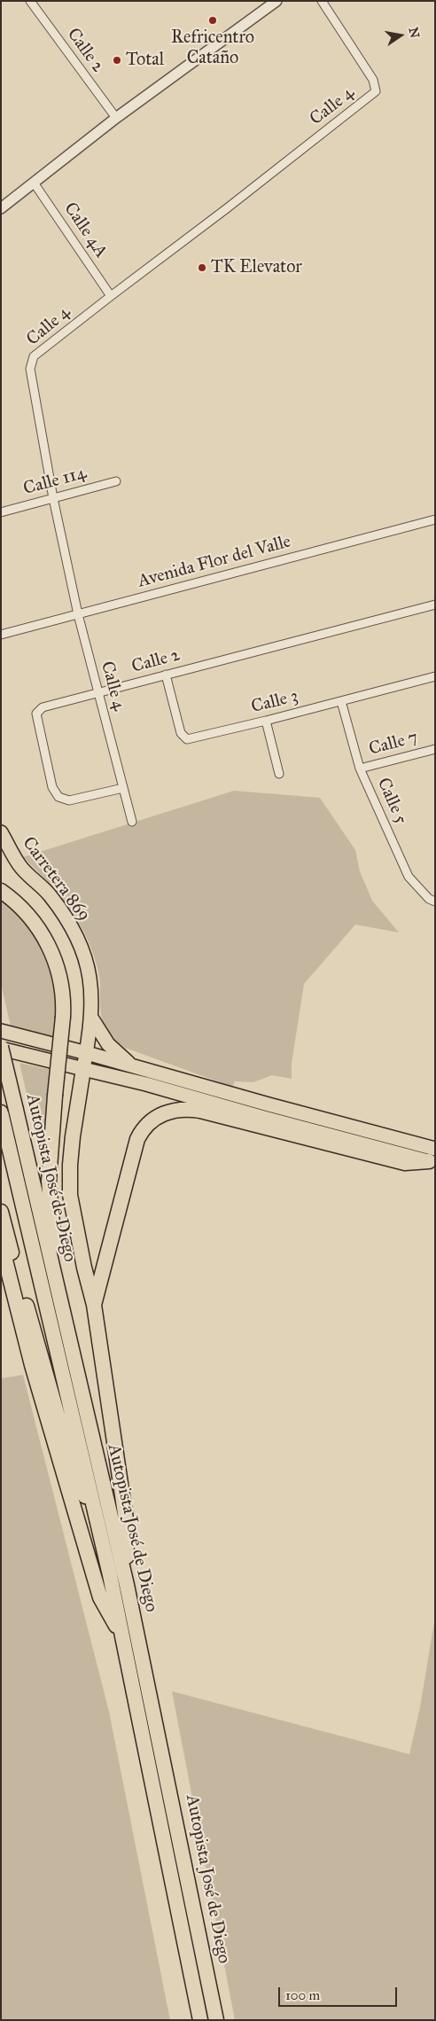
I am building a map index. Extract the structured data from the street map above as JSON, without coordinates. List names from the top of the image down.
{
  "streets": {
    "highway": ["Autopista José de Diego"],
    "main road": ["Carretera 869"],
    "street": [
      "Calle 2",
      "Calle 4",
      "Calle 4A",
      "Calle 114",
      "Avenida Flor del Valle",
      "Calle 3",
      "Calle 7",
      "Calle 5"
    ]
  },
  "crossings": [
    ["Calle 2", "Calle 4"],
    ["Calle 2", "Calle 3"],
    ["Calle 4", "Calle 4A"],
    ["Calle 4", "Calle 114"],
    ["Calle 4", "Avenida Flor del Valle"],
    ["Calle 3", "Calle 5"],
    ["Calle 7", "Calle 5"]
  ],
  "places": ["Refricentro Cataño", "Total", "TK Elevator"],
  "scale_bar": "100 m",
  "north": "right"
}
